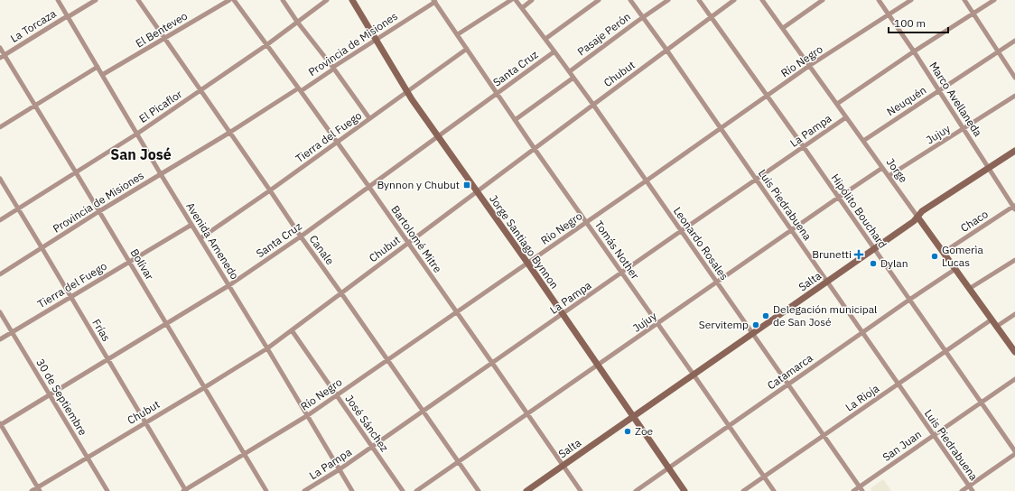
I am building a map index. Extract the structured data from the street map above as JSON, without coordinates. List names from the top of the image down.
{
  "streets": {
    "street": [
      "La Torcaza",
      "El Benteveo",
      "Pasaje Perón",
      "Provincia de Misiones",
      "Río Negro",
      "Santa Cruz",
      "Chubut",
      "Marco Avellaneda",
      "Neuquén",
      "El Picaflor",
      "La Pampa",
      "Jujuy",
      "Tierra del Fuego",
      "Jorge",
      "Luis Piedrabuena",
      "Hipólito Bouchard",
      "Chaco",
      "Bartolomé Mitre",
      "Avenida Amenedo",
      "Jorge Santiago Bynnon",
      "Leonardo Rosales",
      "Canale",
      "Tomás Nother",
      "Bolívar",
      "Salta",
      "Frías",
      "Catamarca",
      "30 de Septiembre",
      "La Rioja",
      "José Sánchez",
      "San Juan"
    ]
  },
  "crossings": [
    ["La Torcaza", "Avenida Amenedo"],
    ["La Torcaza", "Bolívar"],
    ["El Benteveo", "Avenida Amenedo"],
    ["El Benteveo", "Canale"],
    ["Pasaje Perón", "Luis Piedrabuena"],
    ["Pasaje Perón", "Leonardo Rosales"],
    ["Provincia de Misiones", "Bartolomé Mitre"],
    ["Provincia de Misiones", "Avenida Amenedo"],
    ["Provincia de Misiones", "Jorge Santiago Bynnon"],
    ["Provincia de Misiones", "Canale"],
    ["Provincia de Misiones", "Tomás Nother"],
    ["Provincia de Misiones", "Bolívar"],
    ["Provincia de Misiones", "Frías"],
    ["Río Negro", "Marco Avellaneda"],
    ["Río Negro", "Jorge"],
    ["Río Negro", "Luis Piedrabuena"],
    ["Río Negro", "Hipólito Bouchard"],
    ["Río Negro", "Bartolomé Mitre"],
    ["Río Negro", "Avenida Amenedo"],
    ["Río Negro", "Jorge Santiago Bynnon"],
    ["Río Negro", "Leonardo Rosales"],
    ["Río Negro", "Canale"],
    ["Río Negro", "Tomás Nother"],
    ["Río Negro", "Bolívar"],
    ["Río Negro", "Frías"],
    ["Río Negro", "José Sánchez"],
    ["Santa Cruz", "Bartolomé Mitre"],
    ["Santa Cruz", "Avenida Amenedo"],
    ["Santa Cruz", "Jorge Santiago Bynnon"],
    ["Santa Cruz", "Leonardo Rosales"],
    ["Santa Cruz", "Canale"],
    ["Santa Cruz", "Tomás Nother"],
    ["Santa Cruz", "Bolívar"],
    ["Santa Cruz", "Frías"],
    ["Santa Cruz", "30 de Septiembre"],
    ["Chubut", "Luis Piedrabuena"],
    ["Chubut", "Hipólito Bouchard"],
    ["Chubut", "Bartolomé Mitre"],
    ["Chubut", "Avenida Amenedo"],
    ["Chubut", "Jorge Santiago Bynnon"],
    ["Chubut", "Leonardo Rosales"],
    ["Chubut", "Canale"],
    ["Chubut", "Tomás Nother"],
    ["Chubut", "Bolívar"],
    ["Chubut", "Frías"],
    ["Chubut", "30 de Septiembre"],
    ["Chubut", "José Sánchez"],
    ["Marco Avellaneda", "Neuquén"],
    ["Marco Avellaneda", "La Pampa"],
    ["Marco Avellaneda", "Jujuy"],
    ["Marco Avellaneda", "Chaco"],
    ["Marco Avellaneda", "Salta"],
    ["Neuquén", "Jorge"],
    ["El Picaflor", "Bartolomé Mitre"],
    ["El Picaflor", "Avenida Amenedo"],
    ["El Picaflor", "Canale"],
    ["El Picaflor", "Bolívar"],
    ["El Picaflor", "Frías"],
    ["La Pampa", "Jorge"],
    ["La Pampa", "Luis Piedrabuena"],
    ["La Pampa", "Hipólito Bouchard"],
    ["La Pampa", "Bartolomé Mitre"],
    ["La Pampa", "Avenida Amenedo"],
    ["La Pampa", "Jorge Santiago Bynnon"],
    ["La Pampa", "Leonardo Rosales"],
    ["La Pampa", "Canale"],
    ["La Pampa", "Tomás Nother"],
    ["La Pampa", "José Sánchez"],
    ["Jujuy", "Jorge"],
    ["Jujuy", "Luis Piedrabuena"],
    ["Jujuy", "Hipólito Bouchard"],
    ["Jujuy", "Bartolomé Mitre"],
    ["Jujuy", "Jorge Santiago Bynnon"],
    ["Jujuy", "Leonardo Rosales"],
    ["Jujuy", "Canale"],
    ["Jujuy", "Tomás Nother"],
    ["Tierra del Fuego", "Bartolomé Mitre"],
    ["Tierra del Fuego", "Avenida Amenedo"],
    ["Tierra del Fuego", "Jorge Santiago Bynnon"],
    ["Tierra del Fuego", "Canale"],
    ["Tierra del Fuego", "Tomás Nother"],
    ["Tierra del Fuego", "Bolívar"],
    ["Tierra del Fuego", "Frías"],
    ["Tierra del Fuego", "30 de Septiembre"],
    ["Jorge", "Chaco"],
    ["Jorge", "Salta"],
    ["Jorge", "Catamarca"],
    ["Jorge", "La Rioja"],
    ["Luis Piedrabuena", "Salta"],
    ["Luis Piedrabuena", "Catamarca"],
    ["Luis Piedrabuena", "La Rioja"],
    ["Luis Piedrabuena", "San Juan"],
    ["Hipólito Bouchard", "Salta"],
    ["Hipólito Bouchard", "Catamarca"],
    ["Hipólito Bouchard", "La Rioja"],
    ["Hipólito Bouchard", "San Juan"],
    ["Bartolomé Mitre", "Salta"],
    ["Jorge Santiago Bynnon", "Salta"],
    ["Jorge Santiago Bynnon", "Catamarca"],
    ["Leonardo Rosales", "Salta"],
    ["Leonardo Rosales", "Catamarca"],
    ["Leonardo Rosales", "La Rioja"],
    ["Leonardo Rosales", "San Juan"],
    ["Tomás Nother", "Salta"],
    ["Tomás Nother", "Catamarca"],
    ["Tomás Nother", "La Rioja"]
  ],
  "districts": ["San José"],
  "places": {
    "transit": ["Bynnon y Chubut"],
    "health": ["Brunetti"],
    "other": [
      "Gomerìa Lucas",
      "Dylan",
      "Delegación municipal de San José",
      "Servitemp",
      "Zoe"
    ]
  },
  "scale_bar": "100 m"
}
